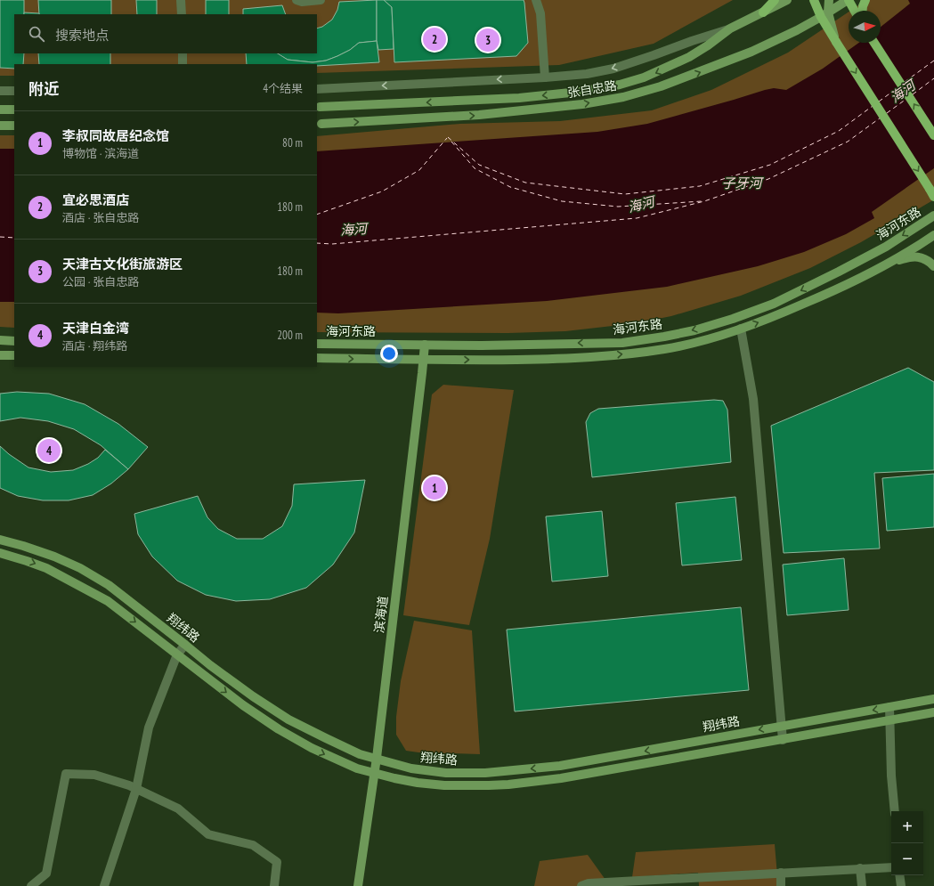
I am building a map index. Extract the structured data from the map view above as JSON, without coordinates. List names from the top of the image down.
{
  "streets": {
    "street": [
      "张自忠路",
      "海河东路",
      "滨海道",
      "翔纬路"
    ]
  },
  "crossings": [
    ["海河东路", "滨海道"],
    ["滨海道", "翔纬路"]
  ],
  "water": ["海河", "子牙河"],
  "north": "right",
  "page": {
    "search": "搜索地点",
    "pins": [
      "2",
      "3",
      "4",
      "1"
    ],
    "heading": ["附近", "4个结果"],
    "list": [
      {
        "mark": "1",
        "name": "李叔同故居纪念馆",
        "note": "博物馆 · 滨海道",
        "value": "80 m"
      },
      {
        "mark": "2",
        "name": "宜必思酒店",
        "note": "酒店 · 张自忠路",
        "value": "180 m"
      },
      {
        "mark": "3",
        "name": "天津古文化街旅游区",
        "note": "公园 · 张自忠路",
        "value": "180 m"
      },
      {
        "mark": "4",
        "name": "天津白金湾",
        "note": "酒店 · 翔纬路",
        "value": "200 m"
      }
    ],
    "map_buttons": ["+", "−"]
  }
}
